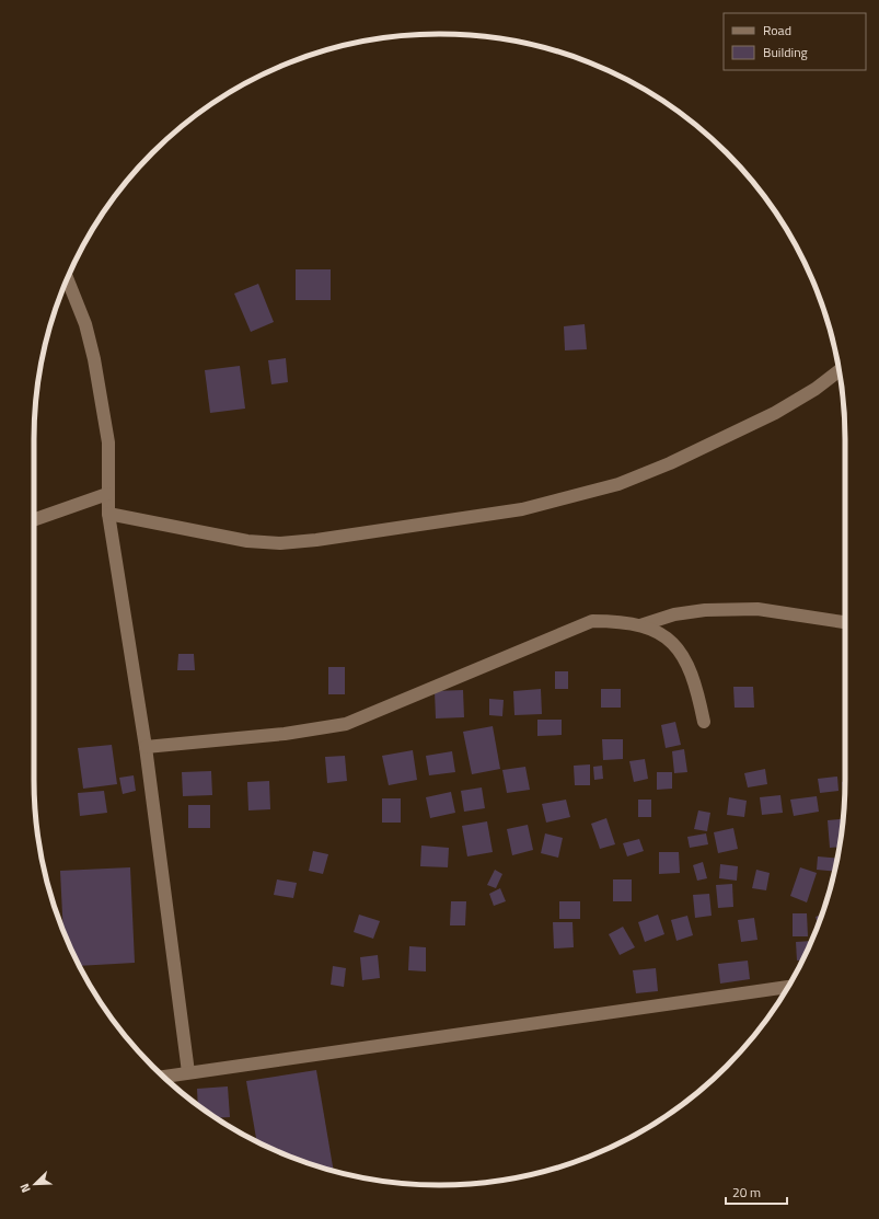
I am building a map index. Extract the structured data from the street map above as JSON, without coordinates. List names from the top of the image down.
{
  "legend": ["Road", "Building"],
  "scale_bar": "20 m",
  "north": "bottom left"
}
